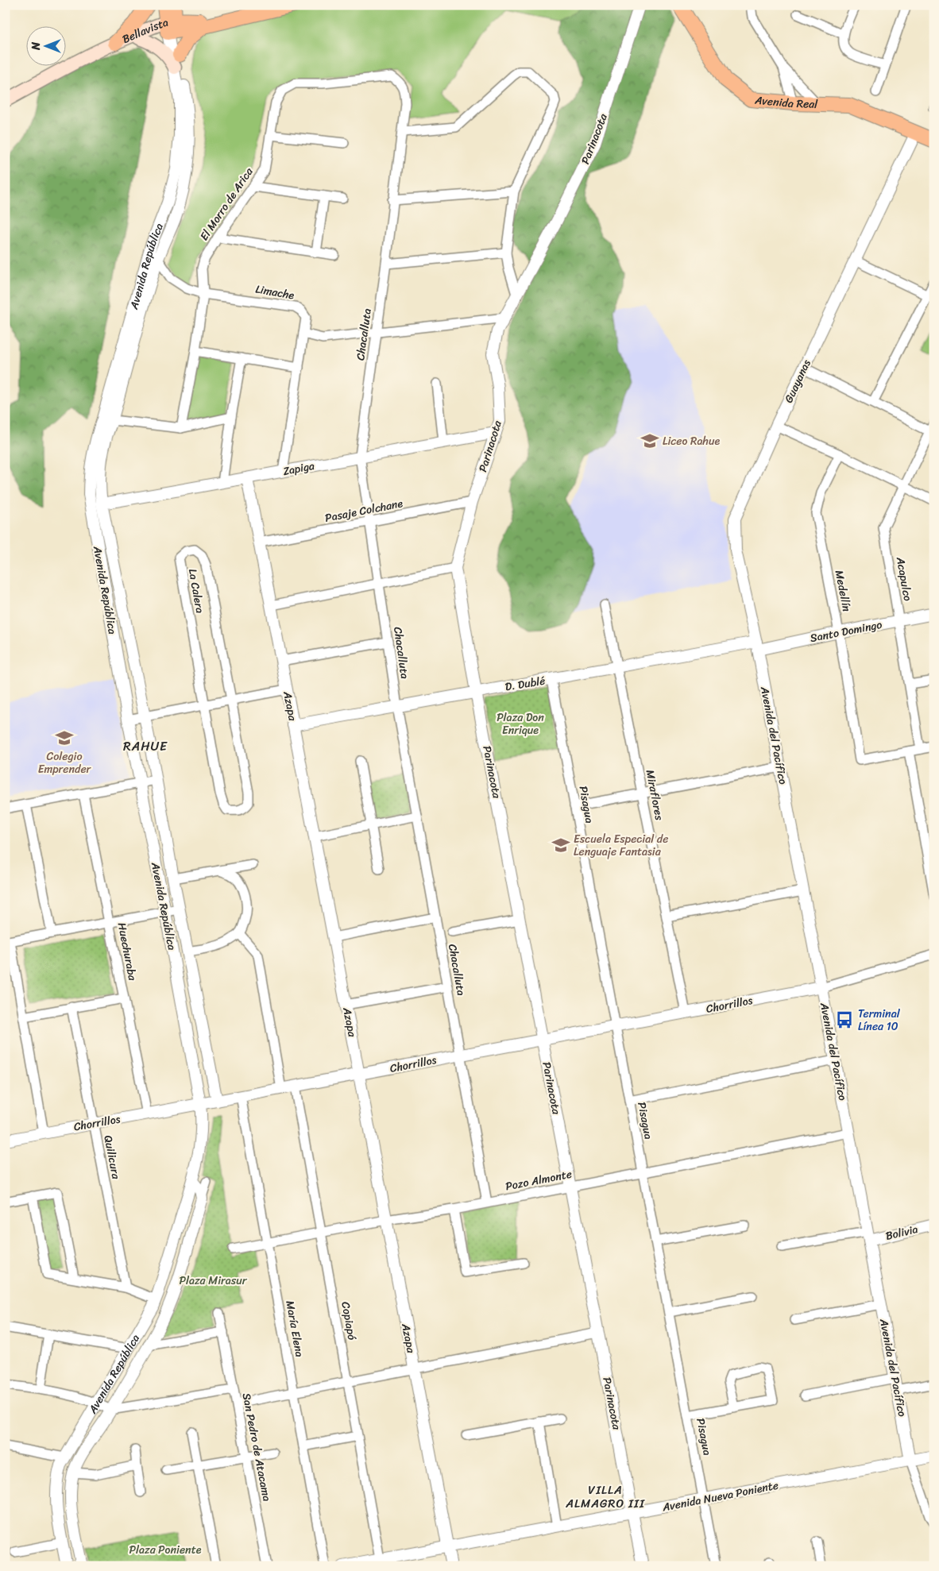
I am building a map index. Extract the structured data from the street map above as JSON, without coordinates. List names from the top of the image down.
{
  "streets": {
    "main road": ["Bellavista", "Avenida Real", "Avenida República"],
    "street": [
      "Parinacota",
      "El Morro de Arica",
      "Limache",
      "Chacalluta",
      "Guayanas",
      "Zapiga",
      "Pasaje Colchane",
      "Acapulco",
      "La Calera",
      "Medellín",
      "Santo Domingo",
      "D. Dublé",
      "Azapa",
      "Avenida del Pacífico",
      "Miraflores",
      "Pisagua",
      "Huechuraba",
      "Chorrillos",
      "Quilicura",
      "Pozo Almonte",
      "Bolivia",
      "Copiapó",
      "María Elena",
      "San Pedro de Atacama",
      "Avenida Nueva Poniente"
    ]
  },
  "crossings": [
    ["Bellavista", "Avenida República"],
    ["Avenida Real", "Guayanas"],
    ["Parinacota", "Zapiga"],
    ["Parinacota", "Pasaje Colchane"],
    ["Parinacota", "D. Dublé"],
    ["Parinacota", "Chorrillos"],
    ["Parinacota", "Pozo Almonte"],
    ["Parinacota", "Avenida Nueva Poniente"],
    ["El Morro de Arica", "Limache"],
    ["El Morro de Arica", "Chacalluta"],
    ["Avenida República", "Limache"],
    ["Avenida República", "Zapiga"],
    ["Avenida República", "Chorrillos"],
    ["Limache", "Zapiga"],
    ["Chacalluta", "Zapiga"],
    ["Chacalluta", "Pasaje Colchane"],
    ["Chacalluta", "D. Dublé"],
    ["Chacalluta", "Chorrillos"],
    ["Chacalluta", "Pozo Almonte"],
    ["Guayanas", "Santo Domingo"],
    ["Guayanas", "D. Dublé"],
    ["Guayanas", "Avenida del Pacífico"],
    ["Zapiga", "Azapa"],
    ["Pasaje Colchane", "Azapa"],
    ["Acapulco", "Santo Domingo"],
    ["Medellín", "Santo Domingo"],
    ["Santo Domingo", "D. Dublé"],
    ["Santo Domingo", "Avenida del Pacífico"],
    ["D. Dublé", "Azapa"],
    ["D. Dublé", "Avenida del Pacífico"],
    ["D. Dublé", "Miraflores"],
    ["D. Dublé", "Pisagua"],
    ["Azapa", "Chorrillos"],
    ["Azapa", "Pozo Almonte"],
    ["Azapa", "Avenida Nueva Poniente"],
    ["Avenida del Pacífico", "Chorrillos"],
    ["Avenida del Pacífico", "Pozo Almonte"],
    ["Avenida del Pacífico", "Bolivia"],
    ["Avenida del Pacífico", "Avenida Nueva Poniente"],
    ["Miraflores", "Chorrillos"],
    ["Pisagua", "Chorrillos"],
    ["Pisagua", "Pozo Almonte"],
    ["Pisagua", "Avenida Nueva Poniente"],
    ["Huechuraba", "Chorrillos"],
    ["Chorrillos", "Quilicura"],
    ["Chorrillos", "Copiapó"],
    ["Chorrillos", "María Elena"],
    ["Pozo Almonte", "Copiapó"],
    ["Pozo Almonte", "María Elena"],
    ["Copiapó", "Avenida Nueva Poniente"]
  ],
  "districts": ["RAHUE", "VILLA ALMAGRO III"],
  "parks": ["Plaza Don Enrique", "Plaza Mirasur", "Plaza Poniente"],
  "places": {
    "school or university": ["Liceo Rahue", "Colegio Emprender", "Escuela Especial de Lenguaje Fantasia"],
    "bus stop": ["Terminal Línea 10"]
  },
  "north": "left"
}
